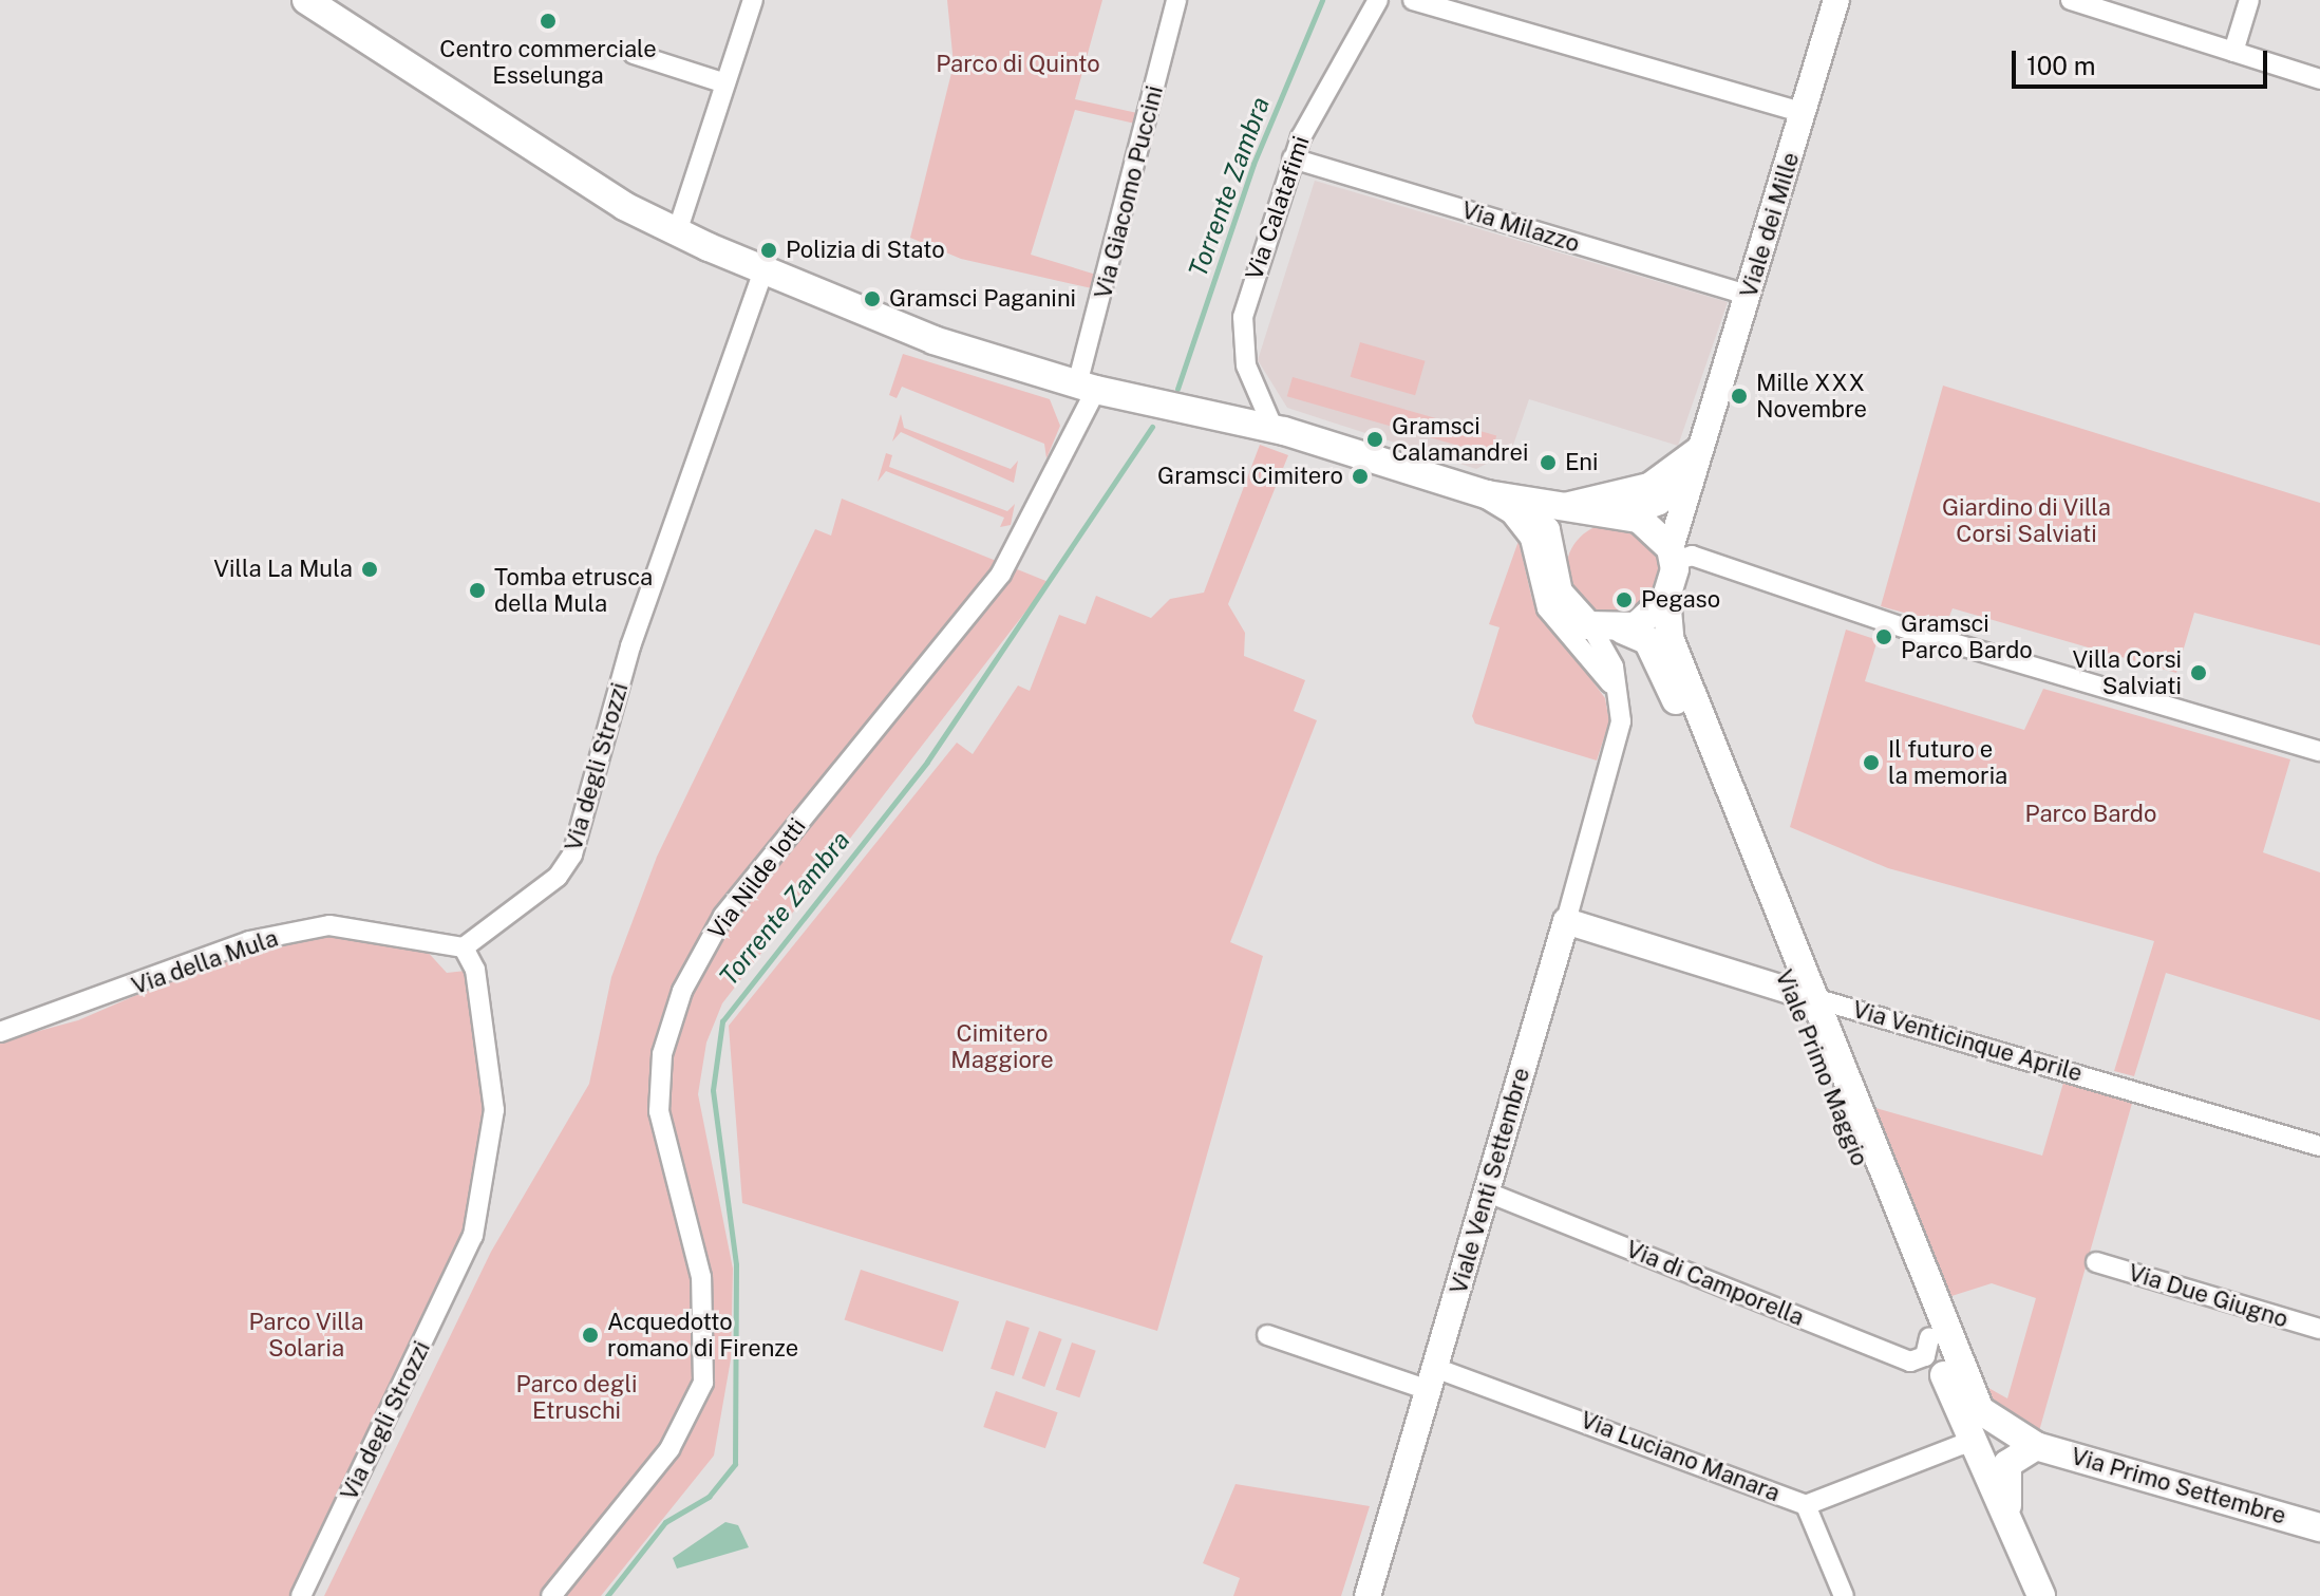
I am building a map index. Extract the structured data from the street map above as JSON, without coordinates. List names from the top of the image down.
{
  "streets": {
    "main road": ["Viale Primo Maggio", "Via Primo Settembre"],
    "street": [
      "Via Giacomo Puccini",
      "Via Calatafimi",
      "Viale dei Mille",
      "Via Milazzo",
      "Via degli Strozzi",
      "Via Nilde Iotti",
      "Via della Mula",
      "Via Venticinque Aprile",
      "Viale Venti Settembre",
      "Via di Camporella",
      "Via Due Giugno",
      "Via Luciano Manara"
    ]
  },
  "crossings": [
    ["Via Giacomo Puccini", "Via Nilde Iotti"],
    ["Via Calatafimi", "Via Milazzo"],
    ["Viale dei Mille", "Via Milazzo"],
    ["Via degli Strozzi", "Via della Mula"],
    ["Via Venticinque Aprile", "Viale Primo Maggio"],
    ["Via Venticinque Aprile", "Viale Venti Settembre"],
    ["Viale Primo Maggio", "Viale Venti Settembre"],
    ["Viale Primo Maggio", "Via di Camporella"],
    ["Viale Primo Maggio", "Via Luciano Manara"],
    ["Viale Primo Maggio", "Via Primo Settembre"],
    ["Viale Venti Settembre", "Via di Camporella"],
    ["Viale Venti Settembre", "Via Luciano Manara"]
  ],
  "water": ["Torrente Zambra"],
  "parks": [
    "Parco di Quinto",
    "Giardino di Villa Corsi Salviati",
    "Parco Bardo",
    "Cimitero Maggiore",
    "Parco Villa Solaria",
    "Parco degli Etruschi"
  ],
  "places": [
    "Centro commerciale Esselunga",
    "Polizia di Stato",
    "Gramsci Paganini",
    "Mille XXX Novembre",
    "Gramsci Calamandrei",
    "Eni",
    "Gramsci Cimitero",
    "Villa La Mula",
    "Tomba etrusca della Mula",
    "Pegaso",
    "Gramsci Parco Bardo",
    "Villa Corsi Salviati",
    "Il futuro e la memoria",
    "Acquedotto romano di Firenze"
  ],
  "scale_bar": "100 m"
}
